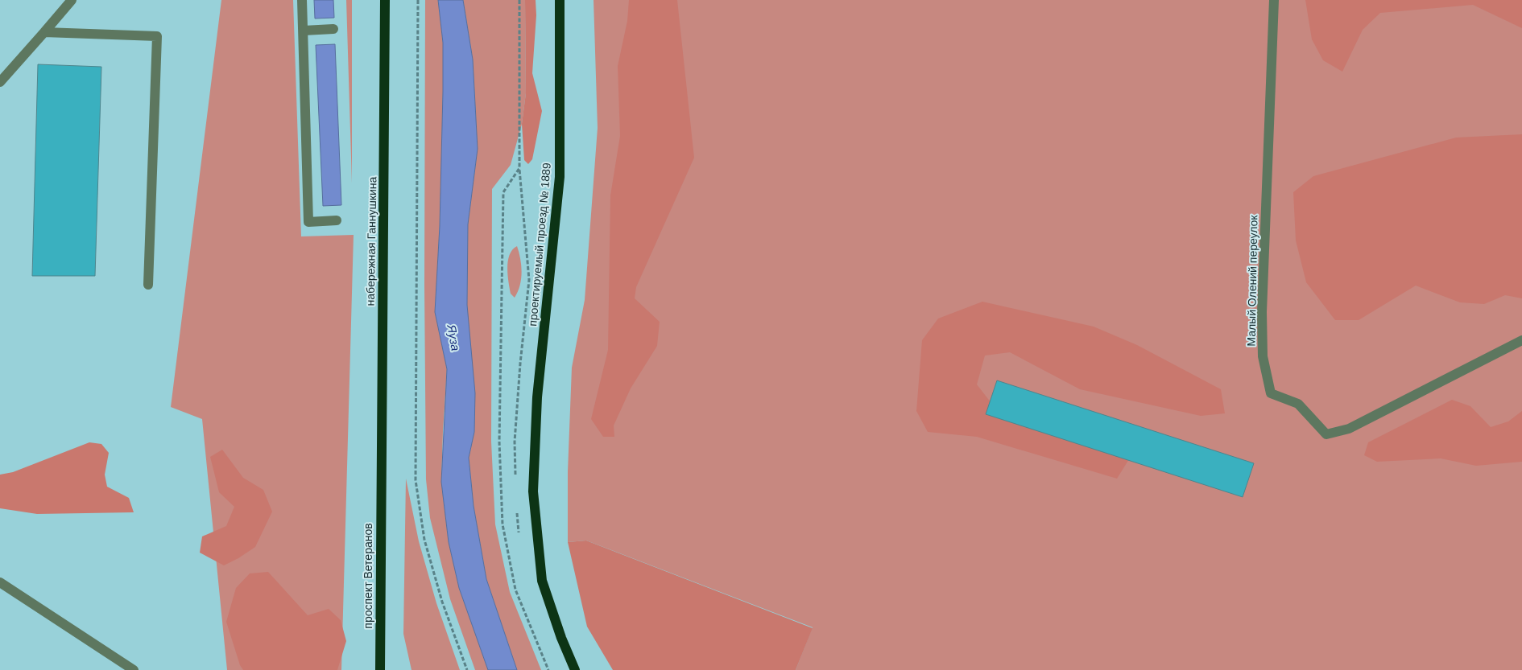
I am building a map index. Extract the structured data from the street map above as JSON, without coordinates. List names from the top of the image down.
{
  "streets": {
    "main road": ["набережная Ганнушкина", "проектируемый проезд № 1889", "проспект Ветеранов"],
    "lane": ["Малый Олений переулок"]
  },
  "crossings": [
    ["набережная Ганнушкина", "проспект Ветеранов"]
  ],
  "water": ["Яуза"]
}
